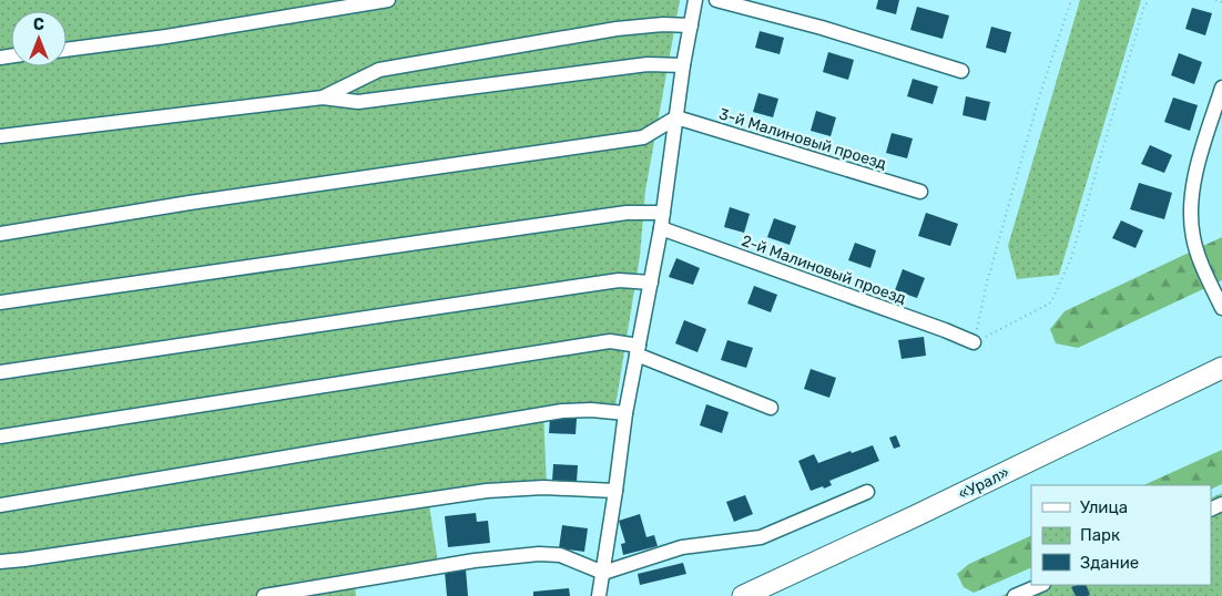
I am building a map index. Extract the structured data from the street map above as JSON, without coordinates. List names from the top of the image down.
{
  "streets": {
    "highway": ["«Урал»"],
    "street": ["3-й Малиновый проезд", "2-й Малиновый проезд"]
  },
  "legend": ["Улица", "Парк", "Здание"],
  "north": "top"
}
